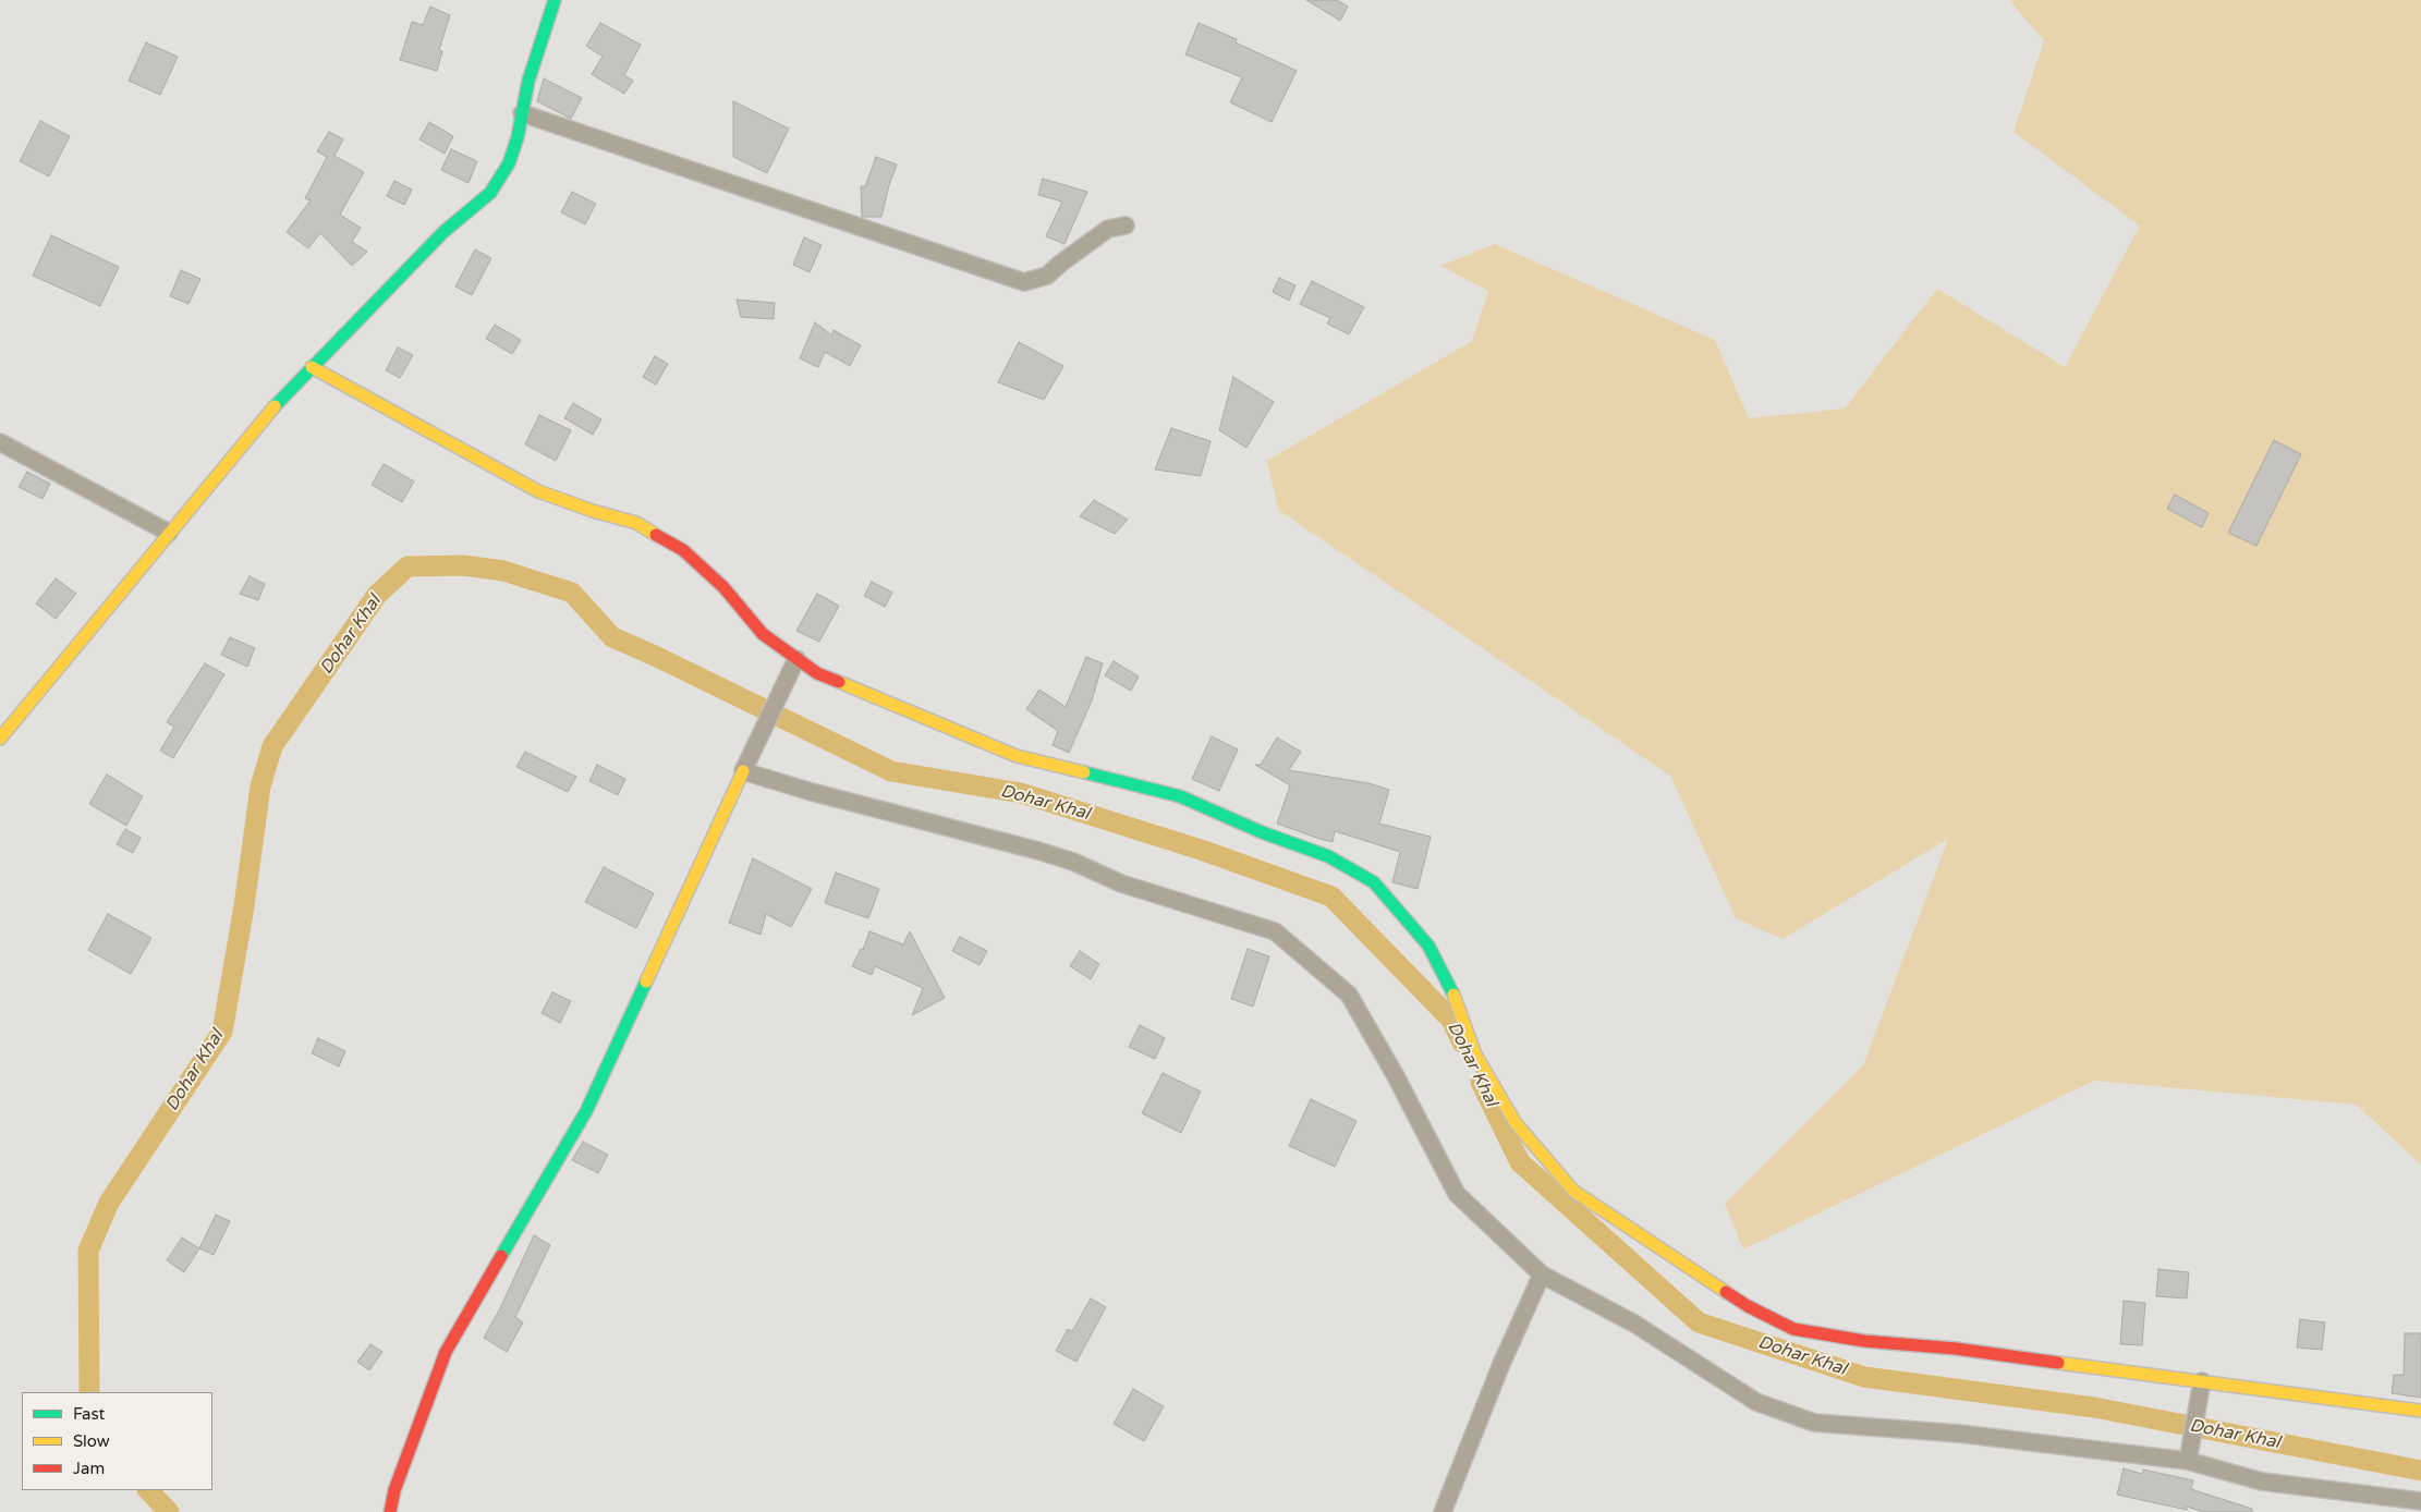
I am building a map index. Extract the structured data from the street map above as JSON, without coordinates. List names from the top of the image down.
{
  "water": ["Dohar Khal"],
  "legend": ["Fast", "Slow", "Jam"]
}
